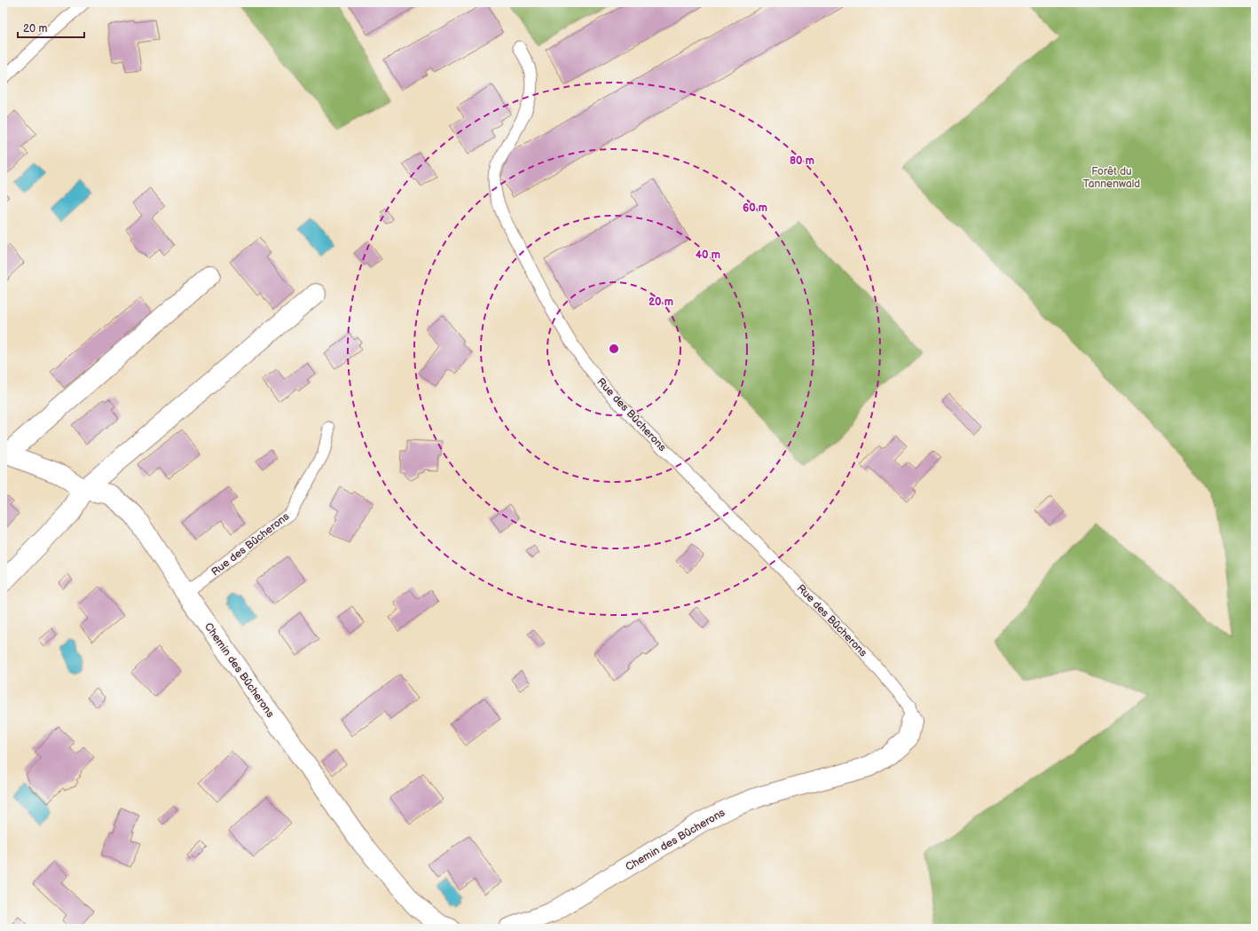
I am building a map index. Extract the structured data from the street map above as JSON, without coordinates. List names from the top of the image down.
{
  "streets": {
    "street": ["Chemin des Bûcherons"],
    "lane": ["Rue des Bûcherons"]
  },
  "crossings": [
    ["Rue des Bûcherons", "Chemin des Bûcherons"]
  ],
  "parks": ["Forêt du Tannenwald"],
  "scale_bar": "20 m",
  "rings": [
    "80 m",
    "60 m",
    "40 m",
    "20 m"
  ]
}
